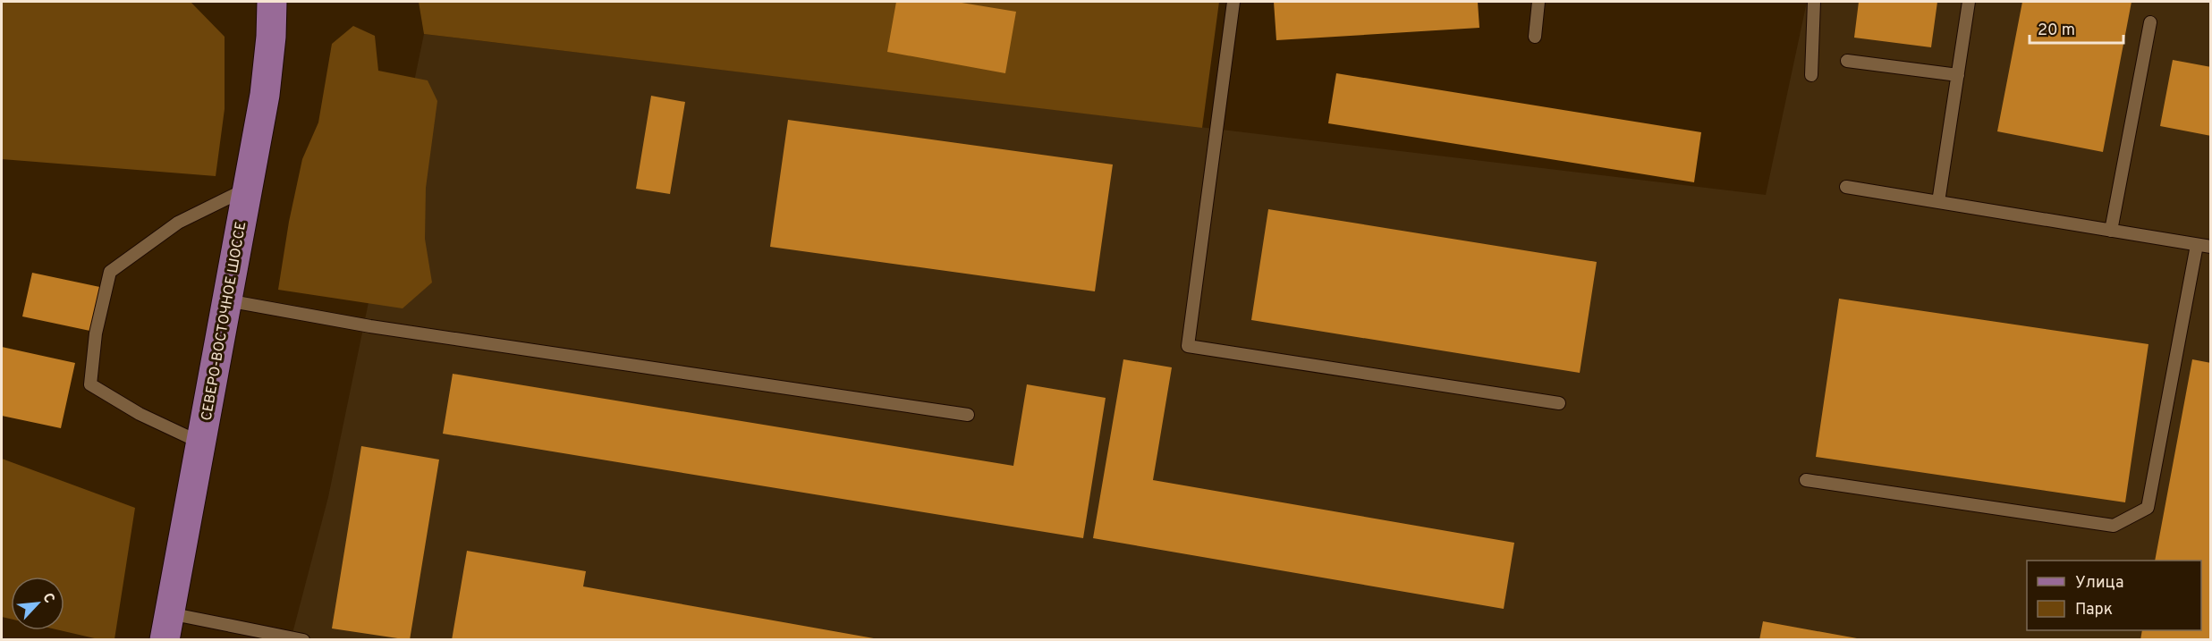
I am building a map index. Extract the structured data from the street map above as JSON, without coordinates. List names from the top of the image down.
{
  "streets": {
    "main road": ["СЕВЕРО-ВОСТОЧНОЕ ШОССЕ"]
  },
  "legend": ["Улица", "Парк"],
  "scale_bar": "20 m",
  "north": "top right"
}
